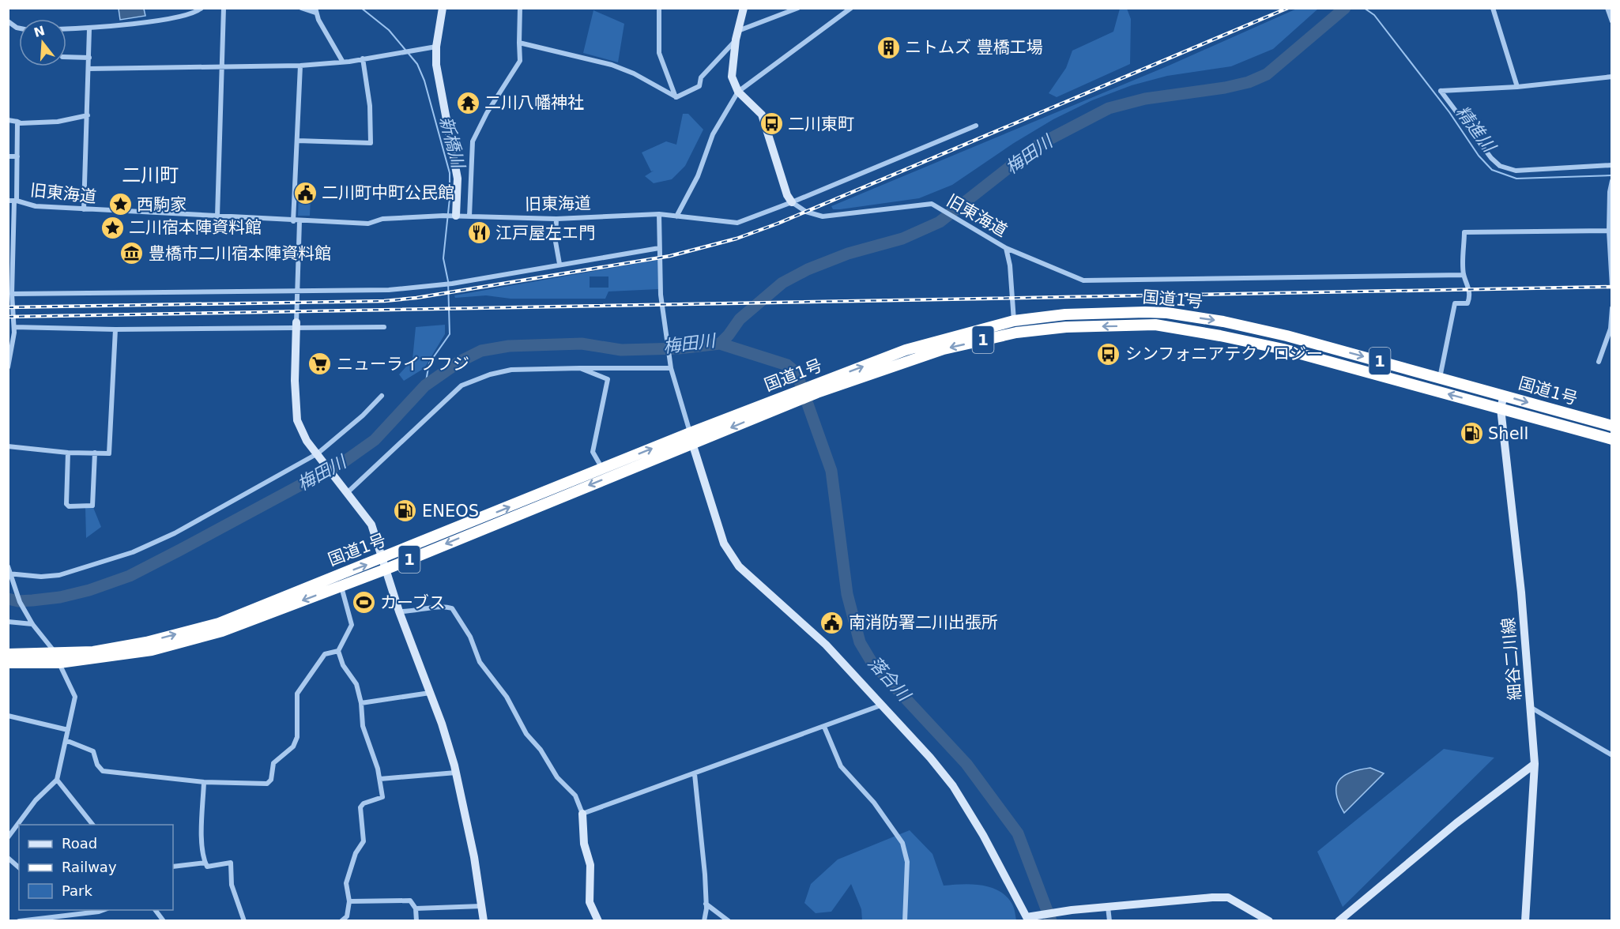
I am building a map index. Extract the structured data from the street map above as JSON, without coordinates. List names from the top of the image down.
{
  "streets": {
    "highway": ["国道1号", "1"],
    "street": ["旧東海道", "細谷二川線"]
  },
  "crossings": [
    ["国道1号", "細谷二川線"]
  ],
  "districts": ["二川町"],
  "water": [
    "精進川",
    "新橋川",
    "梅田川",
    "落合川"
  ],
  "places": {
    "building": ["ニトムズ 豊橋工場"],
    "temple": ["二川八幡神社"],
    "bus stop": ["二川東町", "シンフォニアテクノロジー"],
    "public building": ["二川町中町公民館", "南消防署二川出張所"],
    "place": ["西駒家", "二川宿本陣資料館"],
    "restaurant": ["江戸屋左エ門"],
    "museum": ["豊橋市二川宿本陣資料館"],
    "supermarket": ["ニューライフフジ"],
    "fuel station": ["Shell", "ENEOS"],
    "sports": ["カーブス"]
  },
  "legend": ["Road", "Railway", "Park"],
  "north": "top"
}
